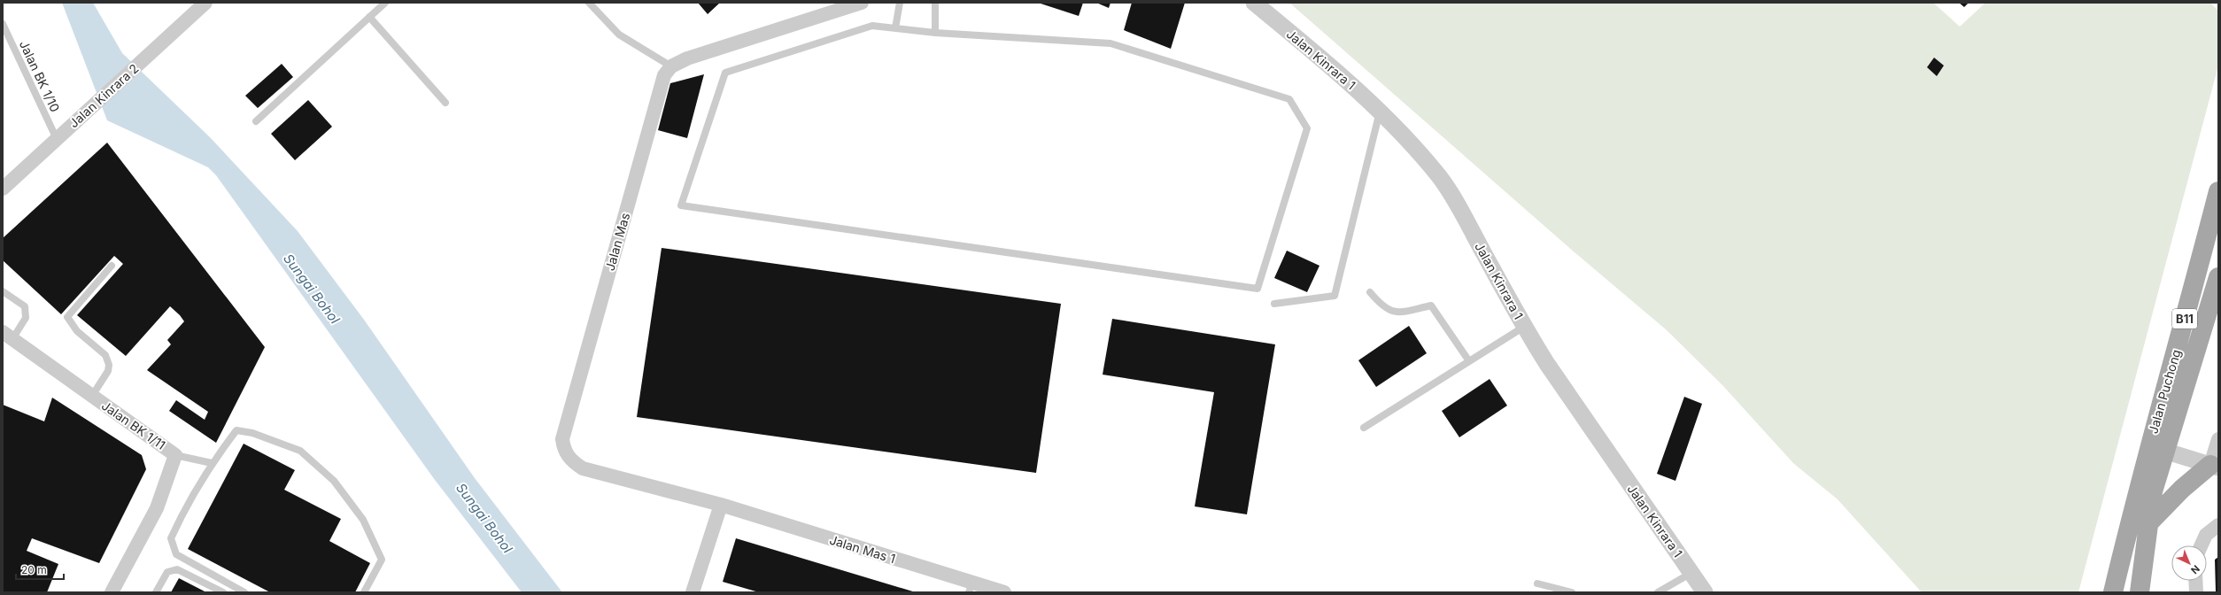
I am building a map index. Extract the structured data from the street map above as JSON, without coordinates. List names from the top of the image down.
{
  "streets": {
    "main road": ["B11", "Jalan Puchong"],
    "street": [
      "Jalan Kinrara 1",
      "Jalan Kinrara 2",
      "Jalan Mas",
      "Jalan BK 1/11",
      "Jalan Mas 1"
    ],
    "lane": ["Jalan BK 1/10"]
  },
  "crossings": [
    ["Jalan BK 1/10", "Jalan Kinrara 2"],
    ["Jalan Mas", "Jalan Mas 1"]
  ],
  "water": ["Sungai Bohol"],
  "scale_bar": "20 m",
  "north": "bottom right"
}
